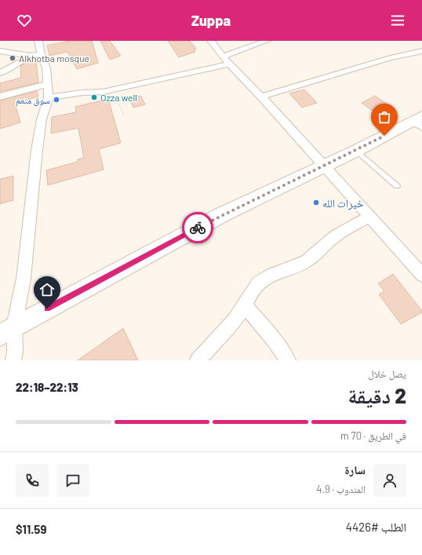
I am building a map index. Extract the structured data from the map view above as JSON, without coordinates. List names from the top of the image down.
{
  "places": [
    "Alkhotba mosque",
    "Ozza well",
    "سوق منعم",
    "خيرات الله"
  ],
  "page": {
    "header": "Zuppa",
    "heading": ["2 دقيقة", "يصل خلال", "22:13–22:18"],
    "panel": [
      "سارة",
      "المندوب · 4.9",
      "الطلب #4426",
      "$11.59"
    ],
    "bar": "في الطريق · 70 m"
  }
}
